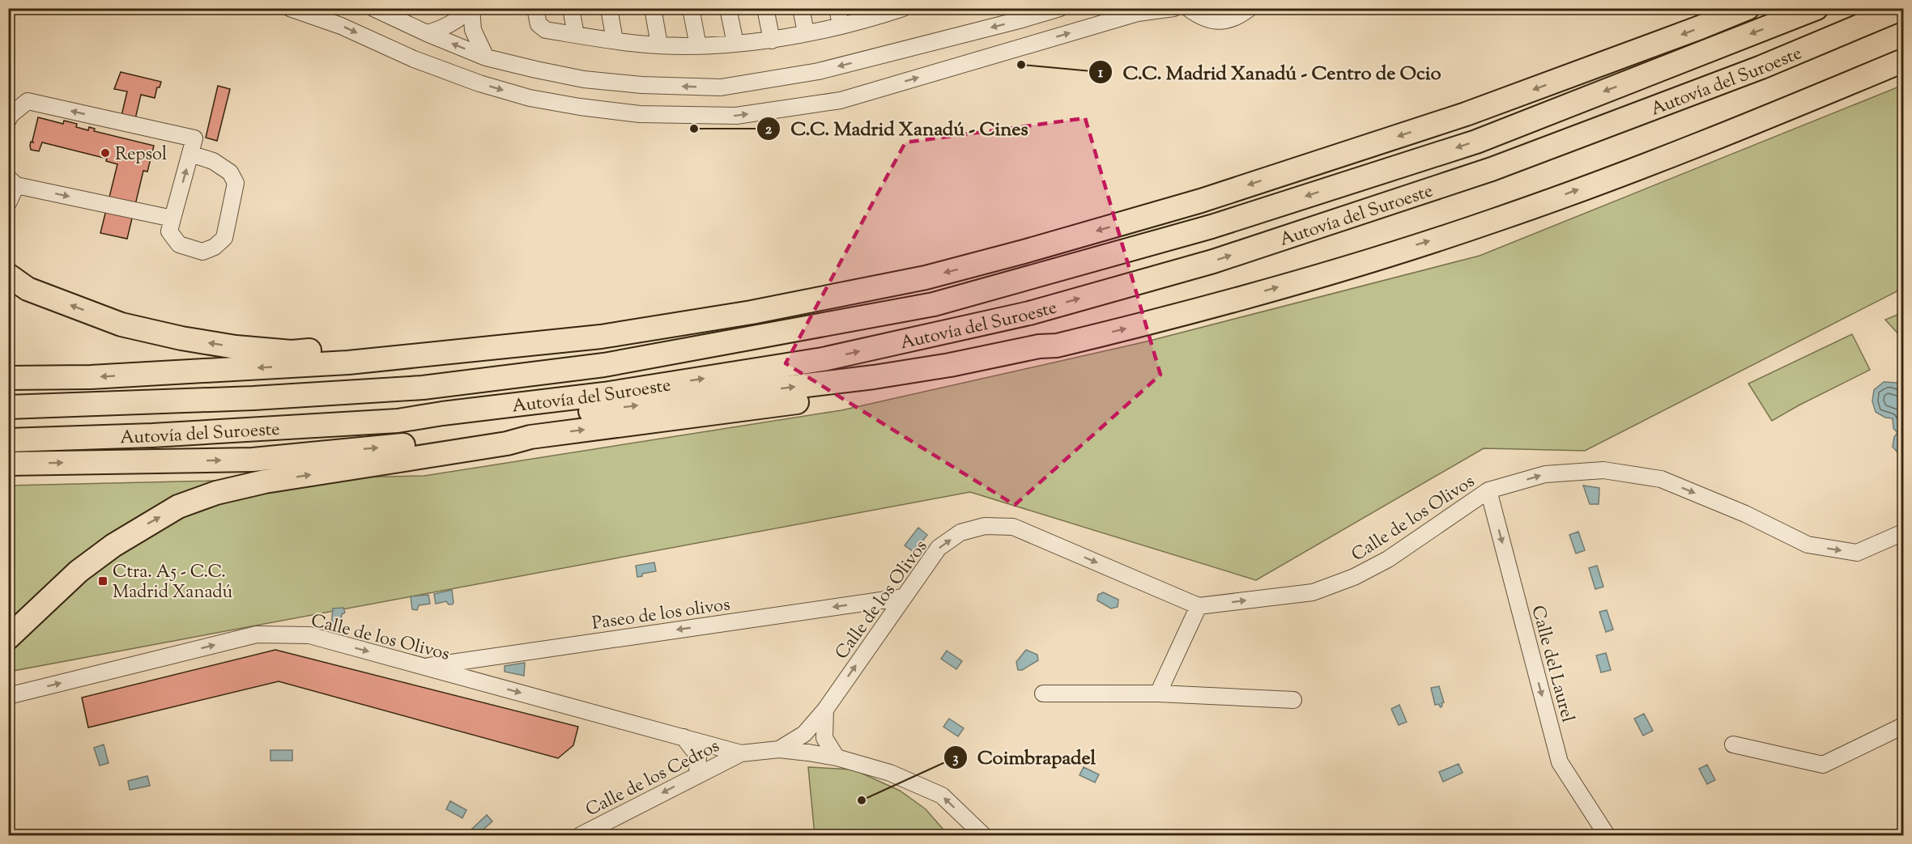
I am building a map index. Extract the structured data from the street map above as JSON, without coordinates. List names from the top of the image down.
{
  "streets": {
    "highway": ["Autovía del Suroeste"],
    "street": [
      "Calle de los Olivos",
      "Paseo de los olivos",
      "Calle del Laurel",
      "Calle de los Cedros"
    ]
  },
  "crossings": [
    ["Calle de los Olivos", "Paseo de los olivos"],
    ["Calle de los Olivos", "Calle del Laurel"],
    ["Calle de los Olivos", "Calle de los Cedros"]
  ],
  "one_way": [
    "Calle de los Olivos",
    "Paseo de los olivos",
    "Calle del Laurel",
    "Calle de los Cedros"
  ],
  "places": {
    "other": [
      "C.C. Madrid Xanadú - Centro de Ocio",
      "C.C. Madrid Xanadú - Cines",
      "Repsol",
      "Coimbrapadel"
    ],
    "transit": ["Ctra. A5 - C.C. Madrid Xanadú"]
  }
}
